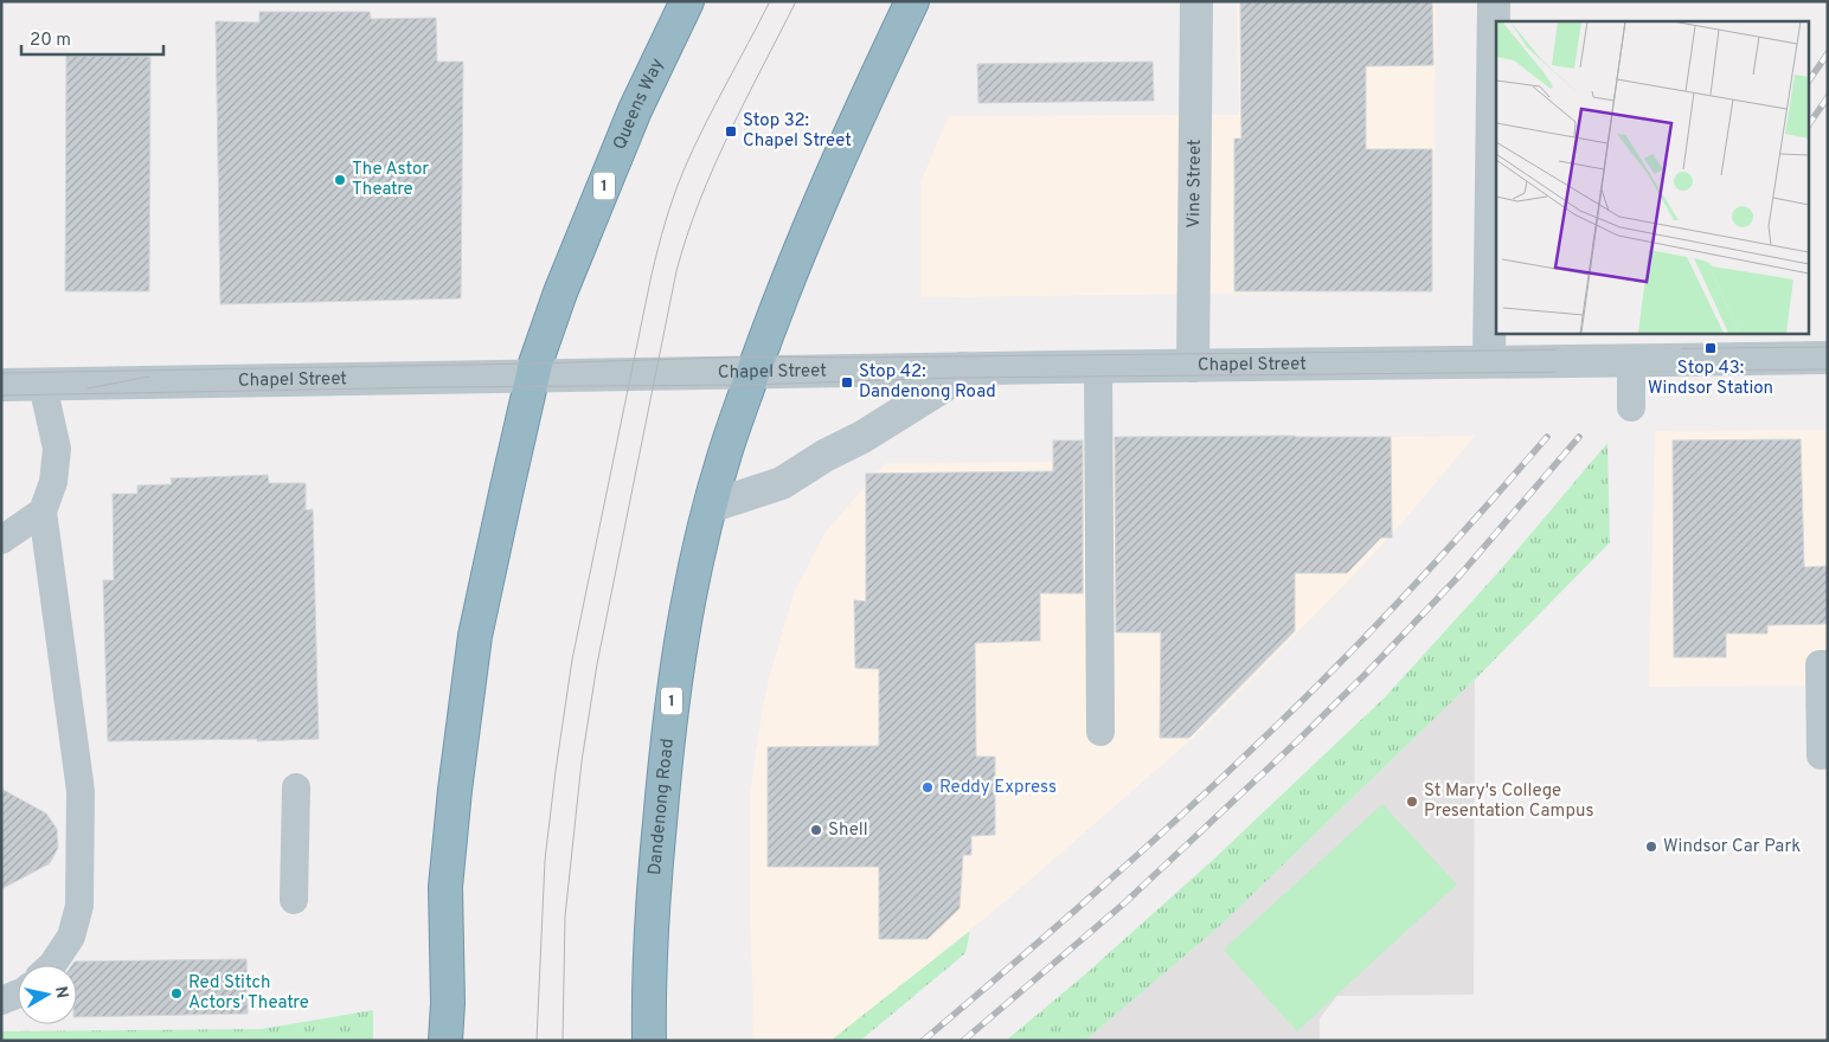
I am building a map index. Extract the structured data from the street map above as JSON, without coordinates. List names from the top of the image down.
{
  "streets": {
    "highway": ["Queens Way", "1", "Dandenong Road"],
    "street": ["Vine Street", "Chapel Street"]
  },
  "crossings": [
    ["Queens Way", "1"],
    ["Queens Way", "Chapel Street"],
    ["Vine Street", "Chapel Street"],
    ["1", "Chapel Street"],
    ["1", "Dandenong Road"],
    ["Chapel Street", "Dandenong Road"]
  ],
  "places": {
    "transit": ["Stop 32: Chapel Street", "Stop 43: Windsor Station", "Stop 42: Dandenong Road"],
    "other": [
      "The Astor Theatre",
      "Reddy Express",
      "St Mary's College Presentation Campus",
      "Shell",
      "Windsor Car Park",
      "Red Stitch Actors' Theatre"
    ]
  },
  "scale_bar": "20 m",
  "north": "right"
}
